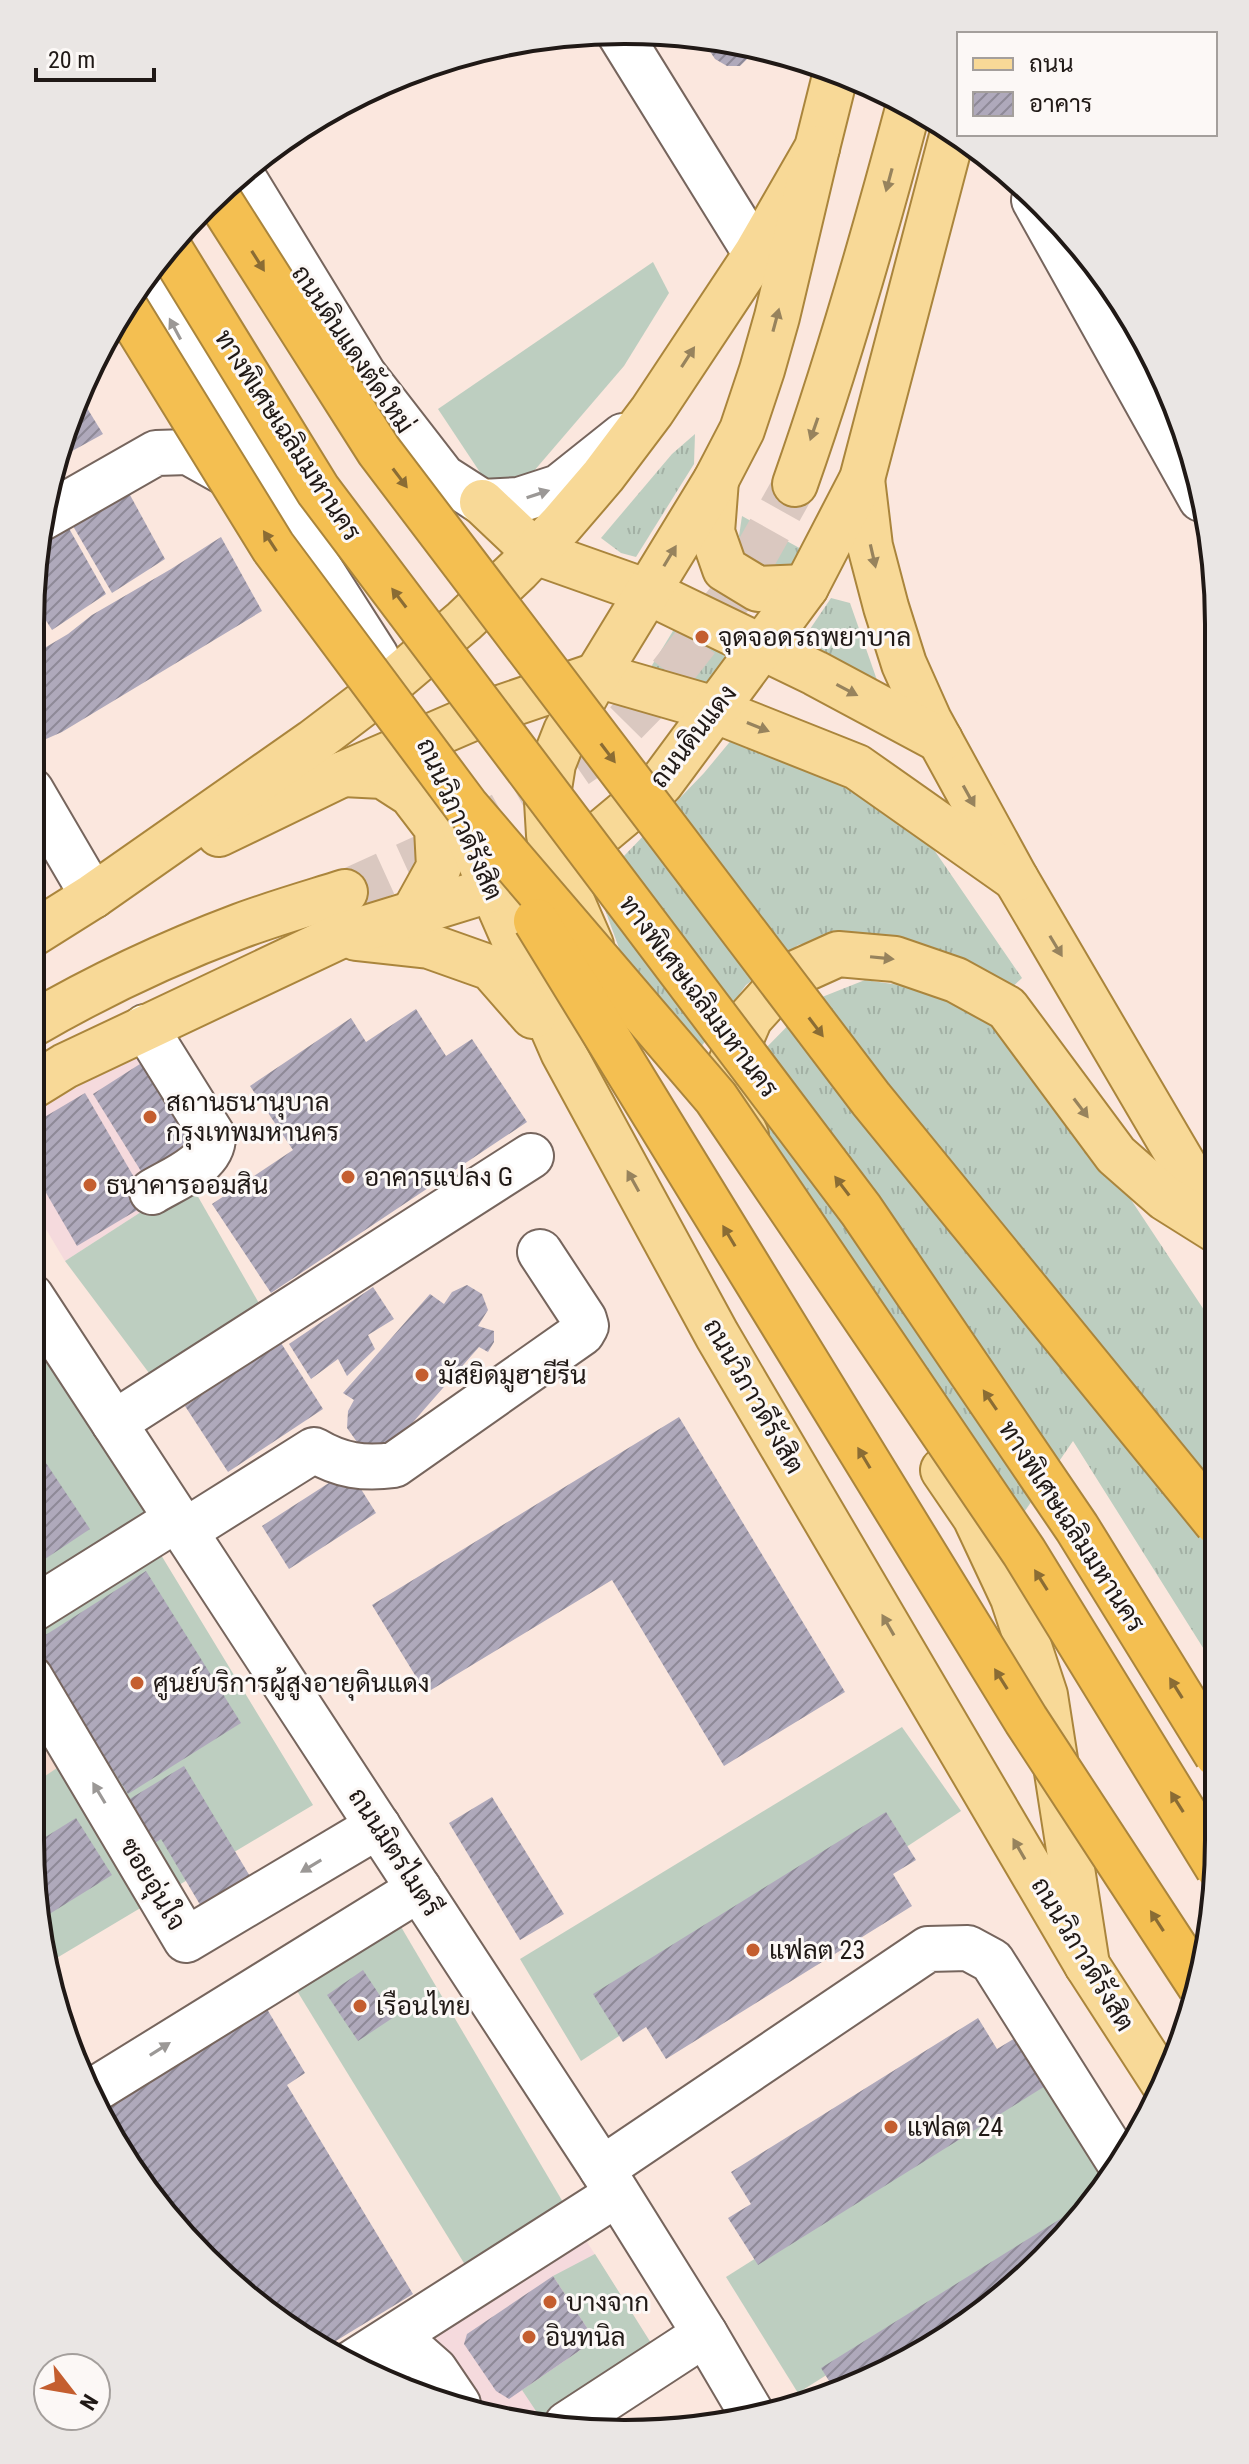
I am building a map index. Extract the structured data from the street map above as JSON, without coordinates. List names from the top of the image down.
{
  "streets": {
    "highway": ["ทางพิเศษเฉลิมมหานคร"],
    "main road": ["ถนนดินแดง", "ถนนวิภาวดีรังสิต"],
    "street": ["ถนนดินแดงตัดใหม่", "ถนนมิตรไมตรี", "ซอยอุ่นใจ"]
  },
  "crossings": [
    ["ถนนดินแดง", "ถนนวิภาวดีรังสิต"],
    ["ถนนมิตรไมตรี", "ซอยอุ่นใจ"]
  ],
  "places": [
    "จุดจอดรถพยาบาล",
    "สถานธนานุบาล กรุงเทพมหานคร",
    "อาคารแปลง G",
    "ธนาคารออมสิน",
    "มัสยิดมูฮายีรีน",
    "ศูนย์บริการผู้สูงอายุดินแดง",
    "แฟลต 23",
    "เรือนไทย",
    "แฟลต 24",
    "บางจาก",
    "อินทนิล"
  ],
  "legend": ["ถนน", "อาคาร"],
  "scale_bar": "20 m",
  "north": "bottom right"
}
